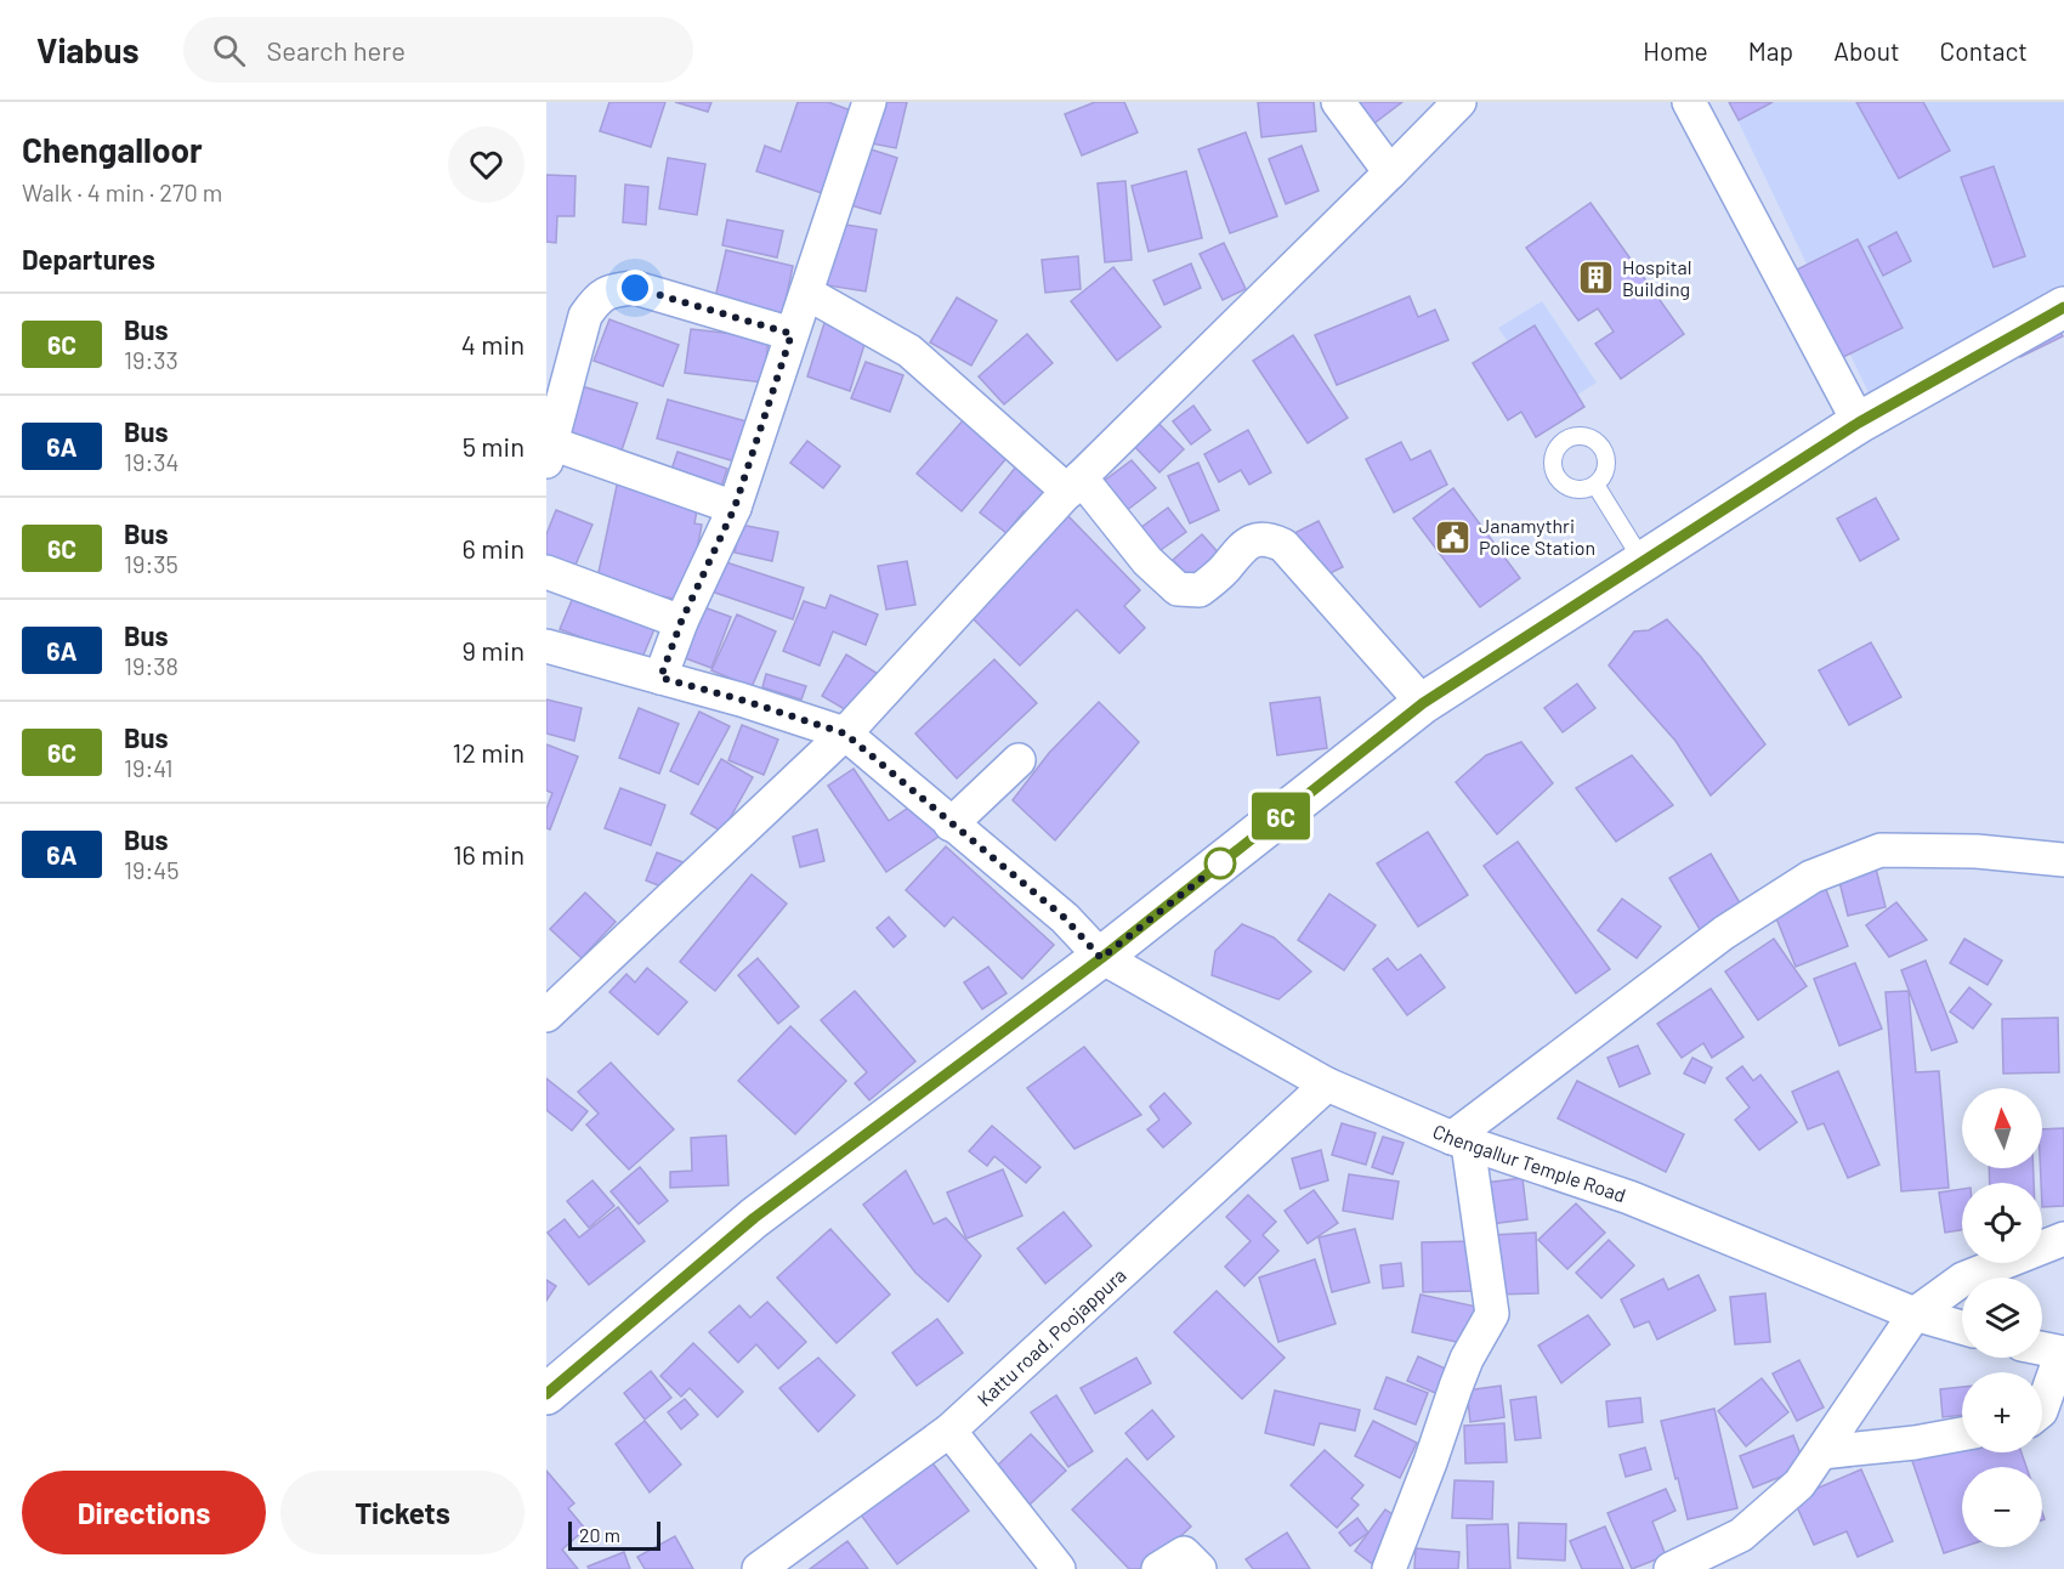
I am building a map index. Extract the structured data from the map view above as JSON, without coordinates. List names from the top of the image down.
{
  "streets": {
    "street": ["Chengallur Temple Road", "Kattu road, Poojappura"]
  },
  "crossings": [
    ["Chengallur Temple Road", "Kattu road, Poojappura"]
  ],
  "places": {
    "building": ["Hospital Building"],
    "public building": ["Janamythri Police Station"]
  },
  "lines": ["bus line 6C"],
  "scale_bar": "20 m",
  "north": "top",
  "page": {
    "header": "Viabus",
    "search": "Search here",
    "nav": [
      "Home",
      "Map",
      "About",
      "Contact"
    ],
    "heading": [
      ["Chengalloor", "Walk · 4 min · 270 m"],
      "Departures"
    ],
    "on_map": "6C",
    "list": [
      {
        "mark": "6C",
        "name": "Bus",
        "note": "19:33",
        "value": "4 min"
      },
      {
        "mark": "6A",
        "name": "Bus",
        "note": "19:34",
        "value": "5 min"
      },
      {
        "mark": "6C",
        "name": "Bus",
        "note": "19:35",
        "value": "6 min"
      },
      {
        "mark": "6A",
        "name": "Bus",
        "note": "19:38",
        "value": "9 min"
      },
      {
        "mark": "6C",
        "name": "Bus",
        "note": "19:41",
        "value": "12 min"
      },
      {
        "mark": "6A",
        "name": "Bus",
        "note": "19:45",
        "value": "16 min"
      }
    ],
    "map_buttons": ["+", "−"],
    "buttons": ["Directions", "Tickets"],
    "scale": "20 m"
  }
}
